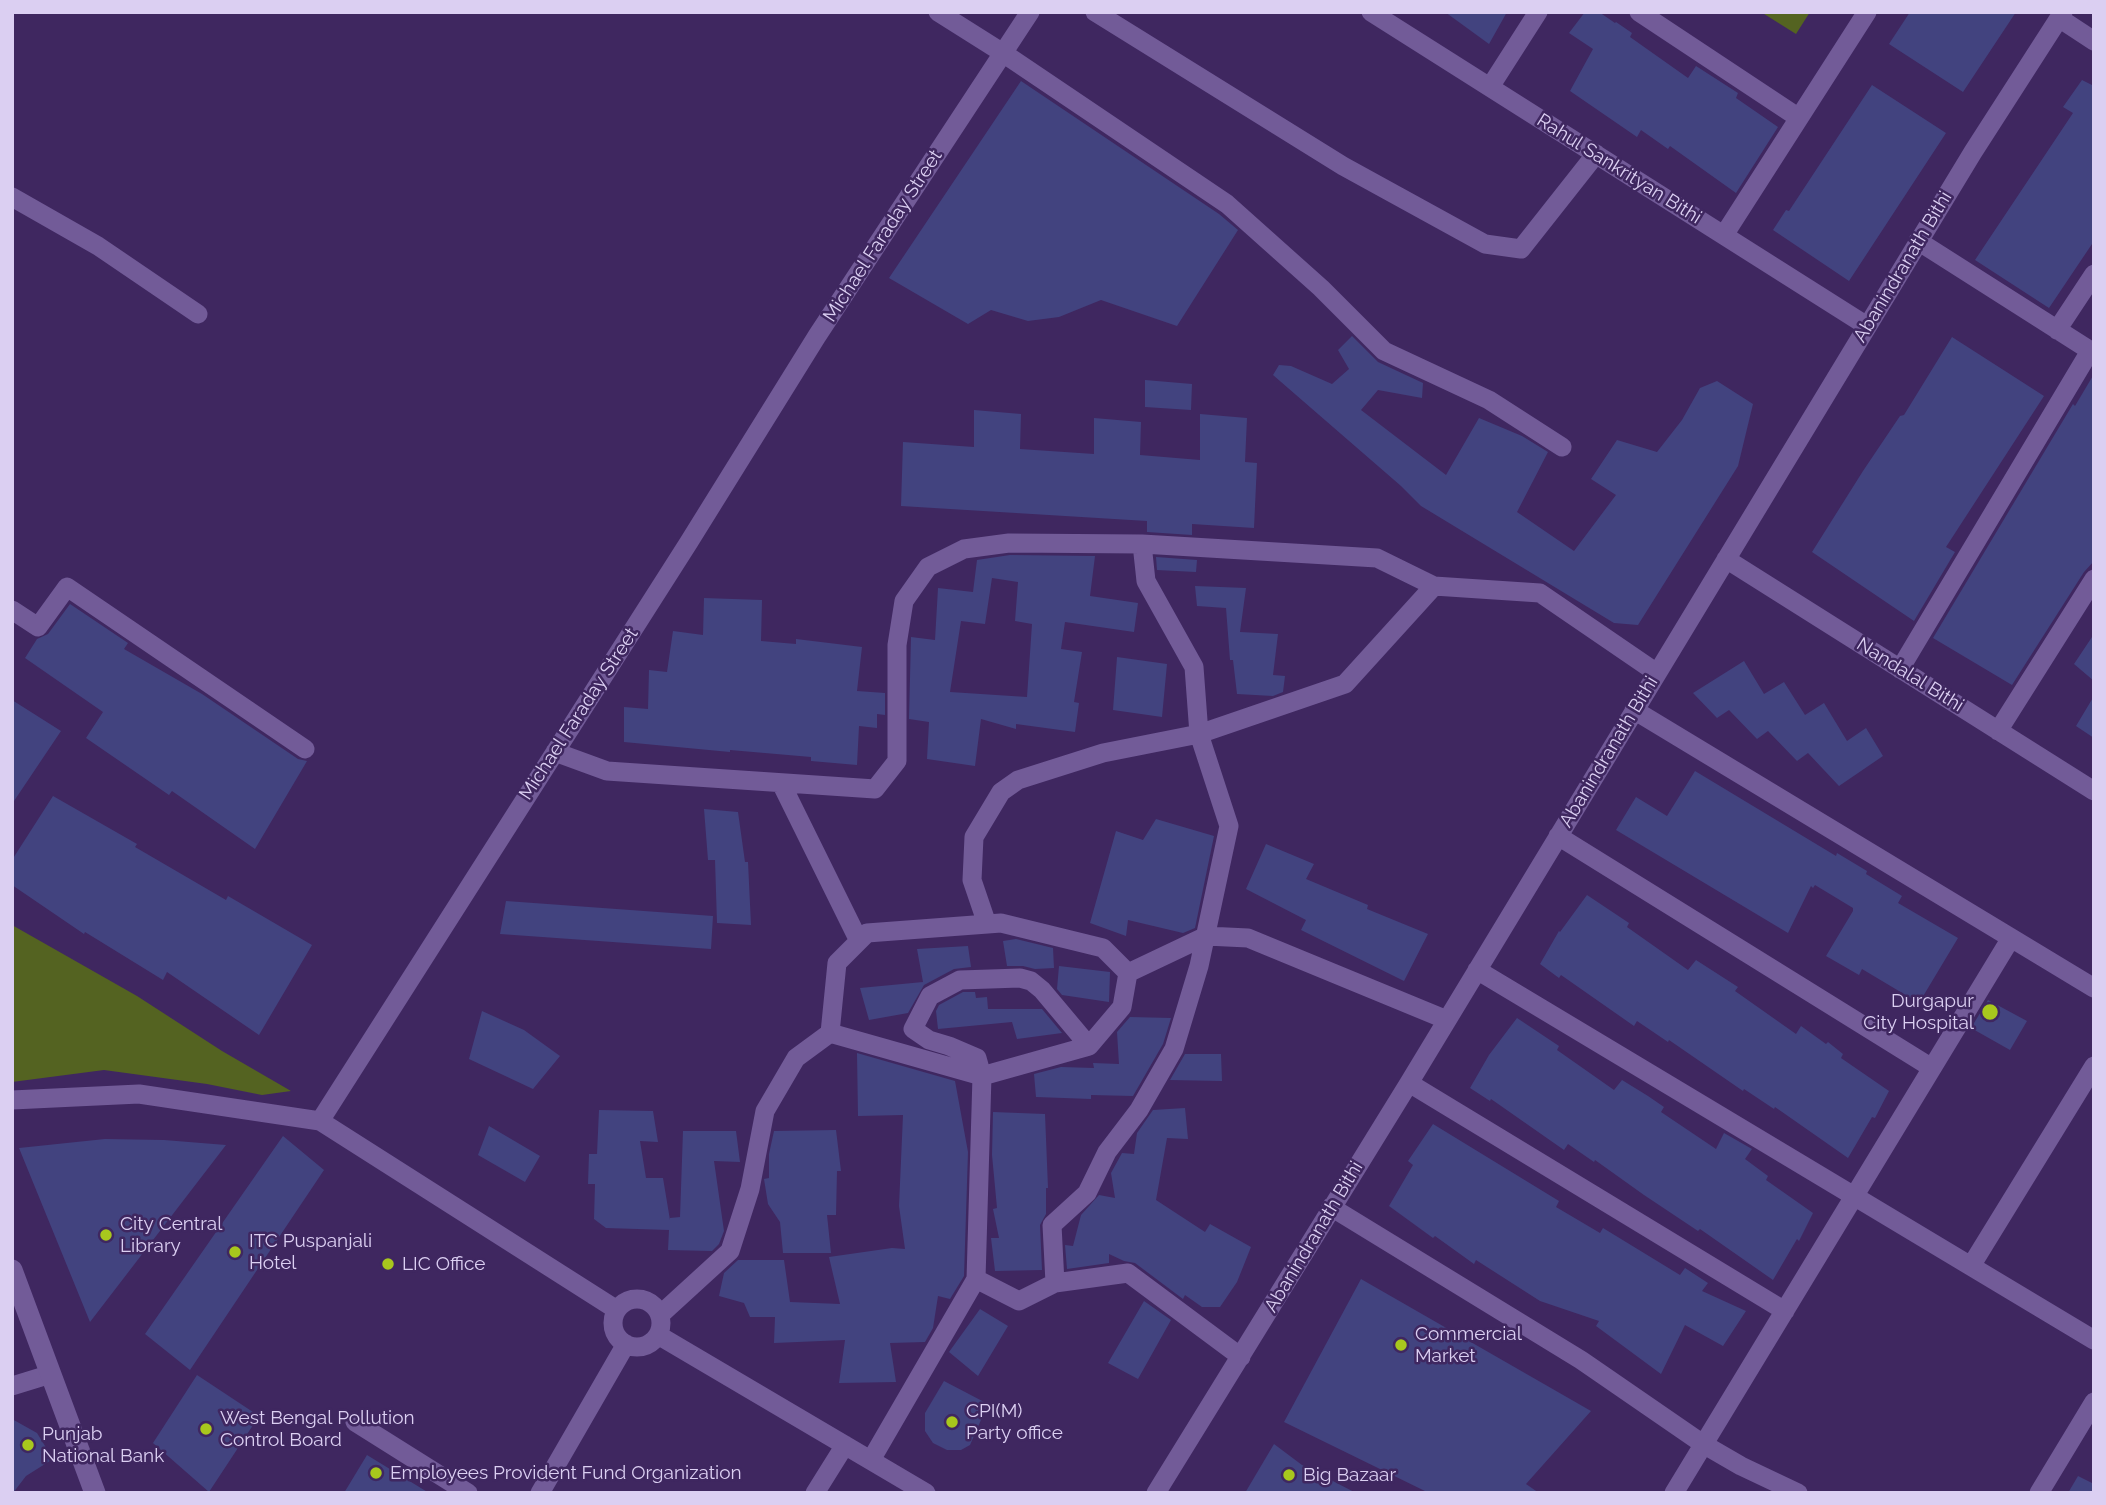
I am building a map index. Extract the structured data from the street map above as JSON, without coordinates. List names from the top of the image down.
{
  "streets": {
    "street": [
      "Rahul Sankrityan Bithi",
      "Michael Faraday Street",
      "Abanindranath Bithi",
      "Nandalal Bithi"
    ]
  },
  "crossings": [
    ["Rahul Sankrityan Bithi", "Abanindranath Bithi"],
    ["Abanindranath Bithi", "Nandalal Bithi"]
  ],
  "places": [
    "Durgapur City Hospital",
    "City Central Library",
    "ITC Puspanjali Hotel",
    "LIC Office",
    "Commercial Market",
    "CPI(M) Party office",
    "West Bengal Pollution Control Board",
    "Punjab National Bank",
    "Employees Provident Fund Organization",
    "Big Bazaar"
  ]
}
